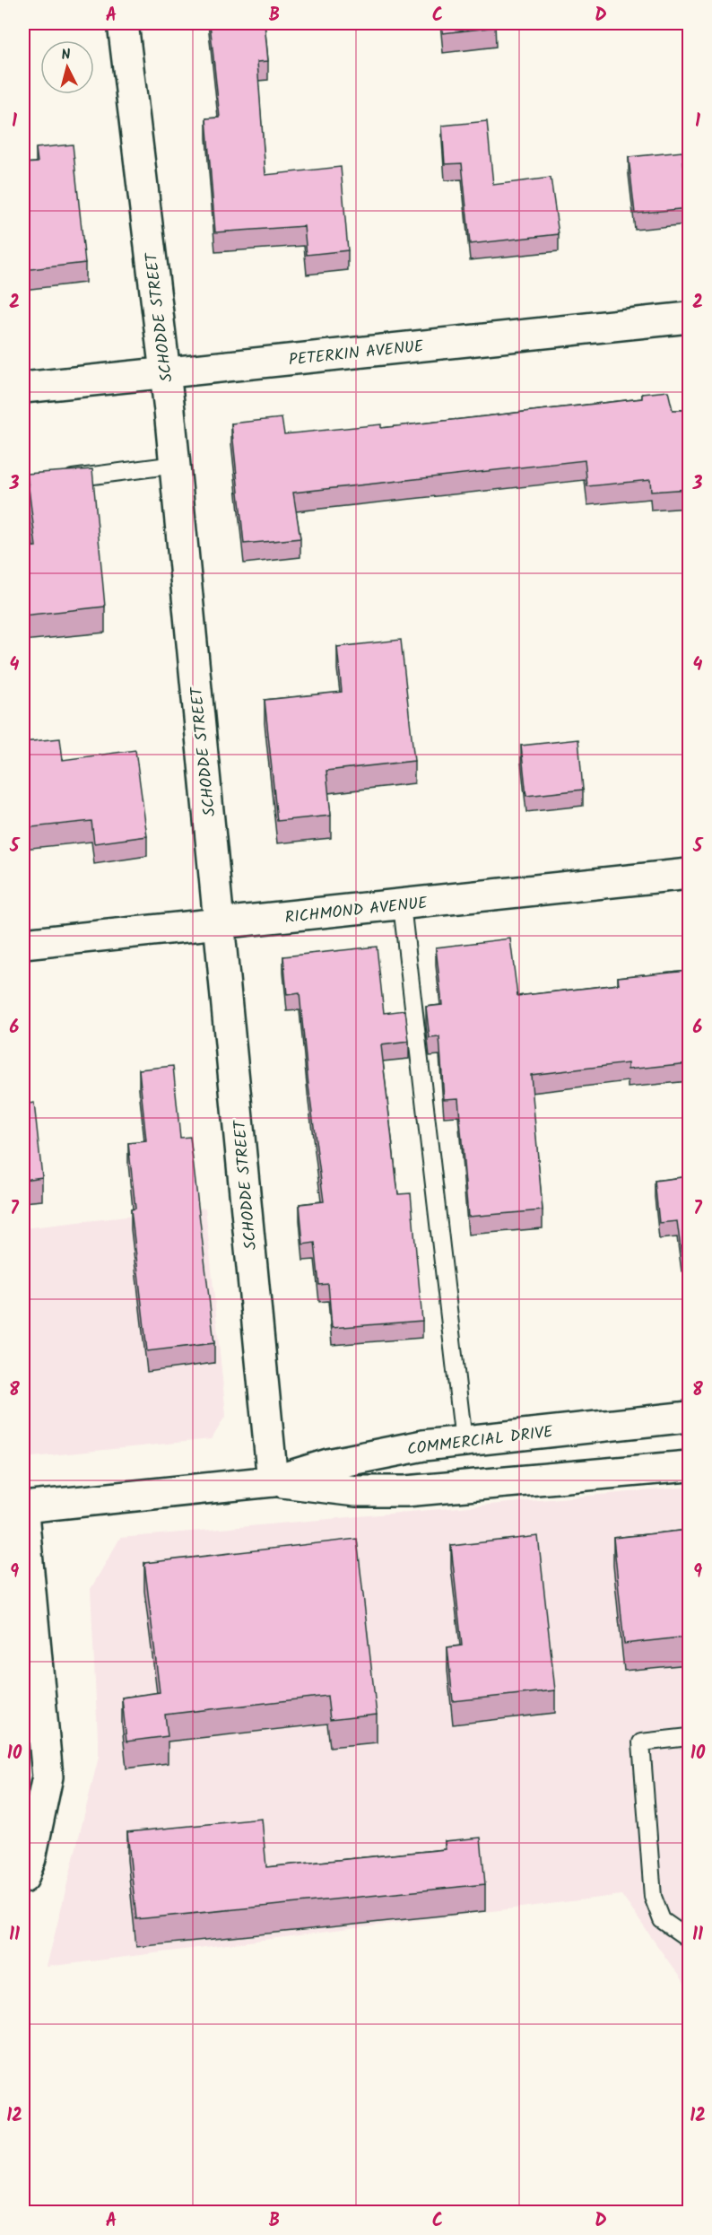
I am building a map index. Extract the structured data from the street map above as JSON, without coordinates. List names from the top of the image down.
{
  "streets": {
    "street": [
      "SCHODDE STREET",
      "PETERKIN AVENUE",
      "RICHMOND AVENUE",
      "COMMERCIAL DRIVE"
    ]
  },
  "crossings": [
    ["SCHODDE STREET", "PETERKIN AVENUE"],
    ["SCHODDE STREET", "RICHMOND AVENUE"],
    ["SCHODDE STREET", "COMMERCIAL DRIVE"]
  ],
  "north": "top",
  "grid": {
    "columns": [
      "A",
      "B",
      "C",
      "D"
    ],
    "rows": [
      "1",
      "2",
      "3",
      "4",
      "5",
      "6",
      "7",
      "8",
      "9",
      "10",
      "11",
      "12"
    ]
  }
}
